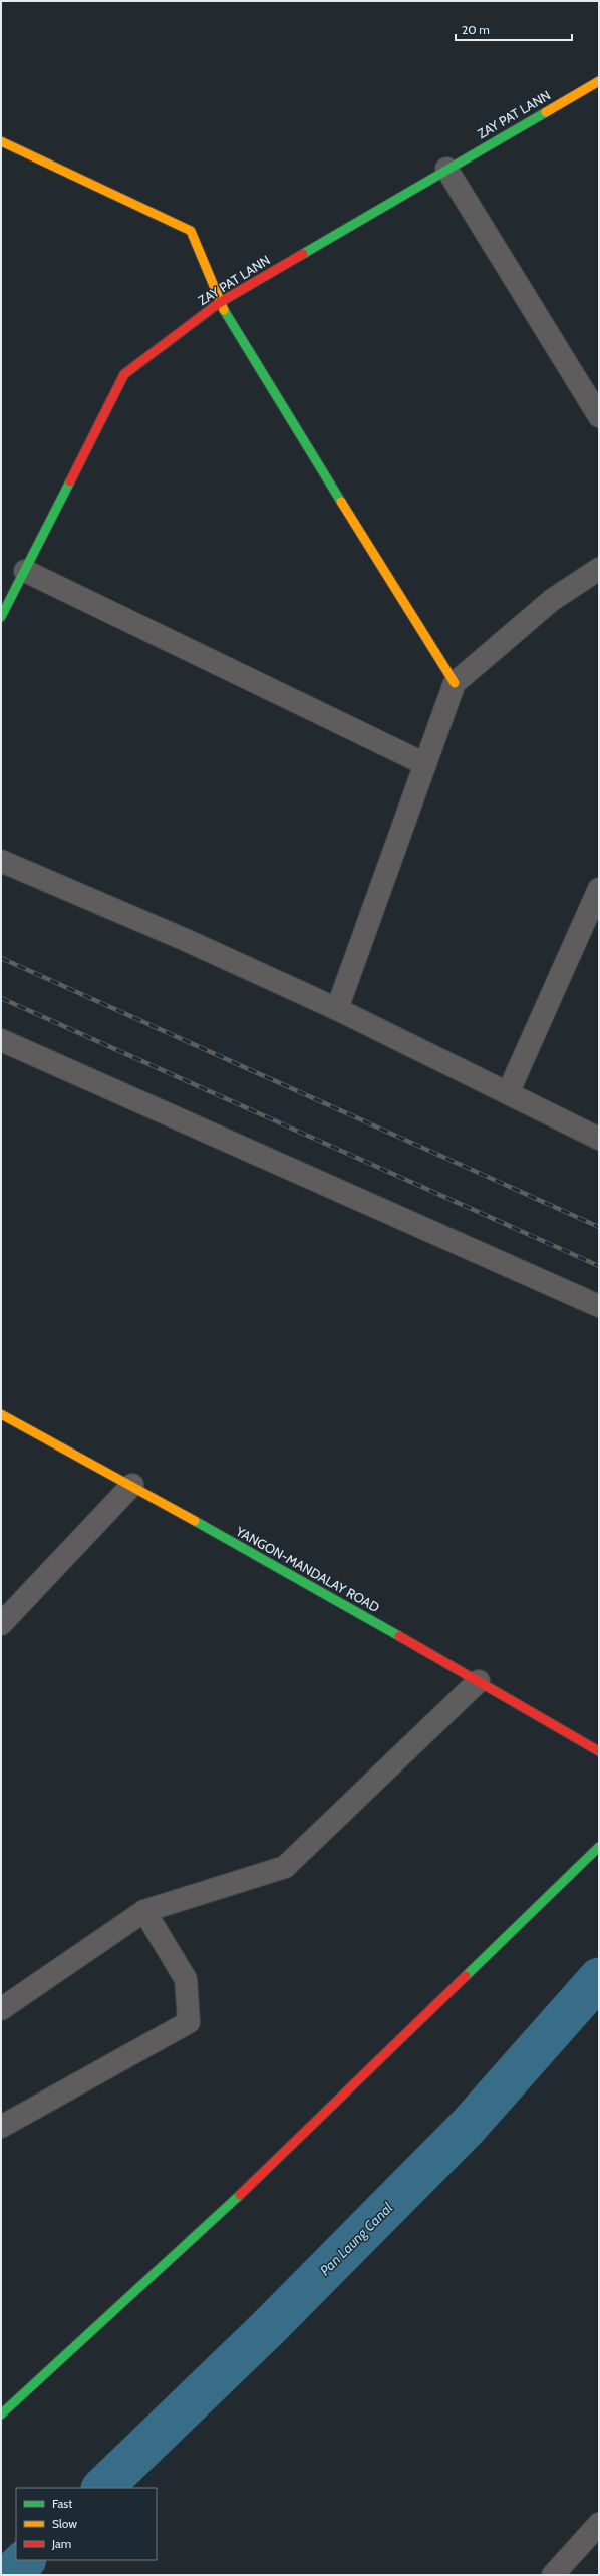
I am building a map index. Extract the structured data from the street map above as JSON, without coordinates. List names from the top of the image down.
{
  "streets": {
    "main road": ["ZAY PAT LANN", "YANGON-MANDALAY ROAD"]
  },
  "water": ["Pan Laung Canal"],
  "legend": ["Fast", "Slow", "Jam"],
  "scale_bar": "20 m"
}
